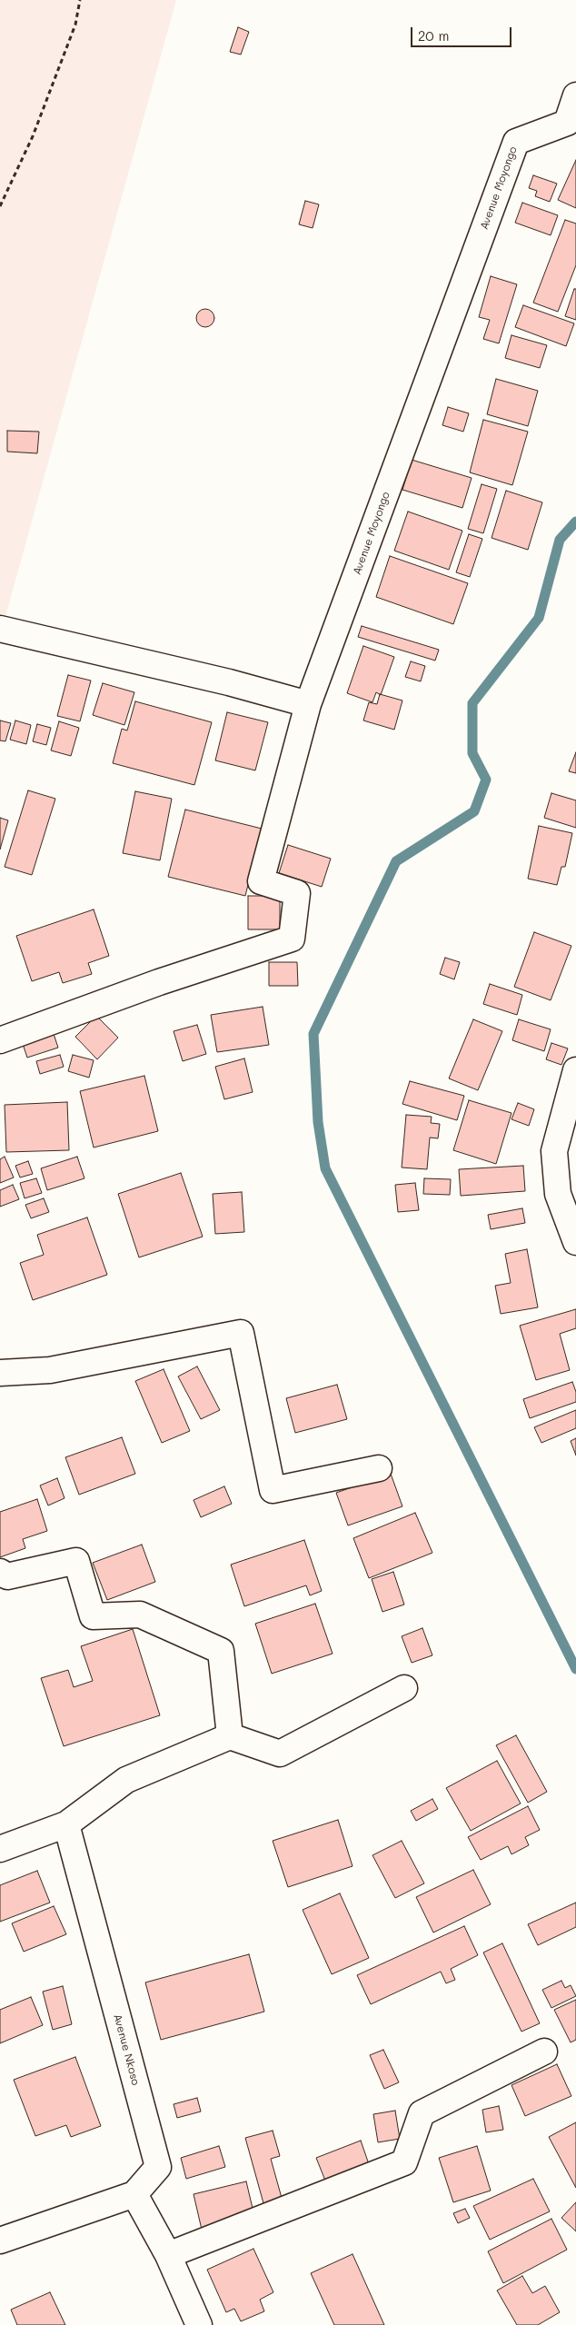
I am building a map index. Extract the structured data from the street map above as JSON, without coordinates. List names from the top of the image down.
{
  "streets": {
    "street": ["Avenue Moyongo", "Avenue Nkoso"]
  },
  "scale_bar": "20 m"
}
